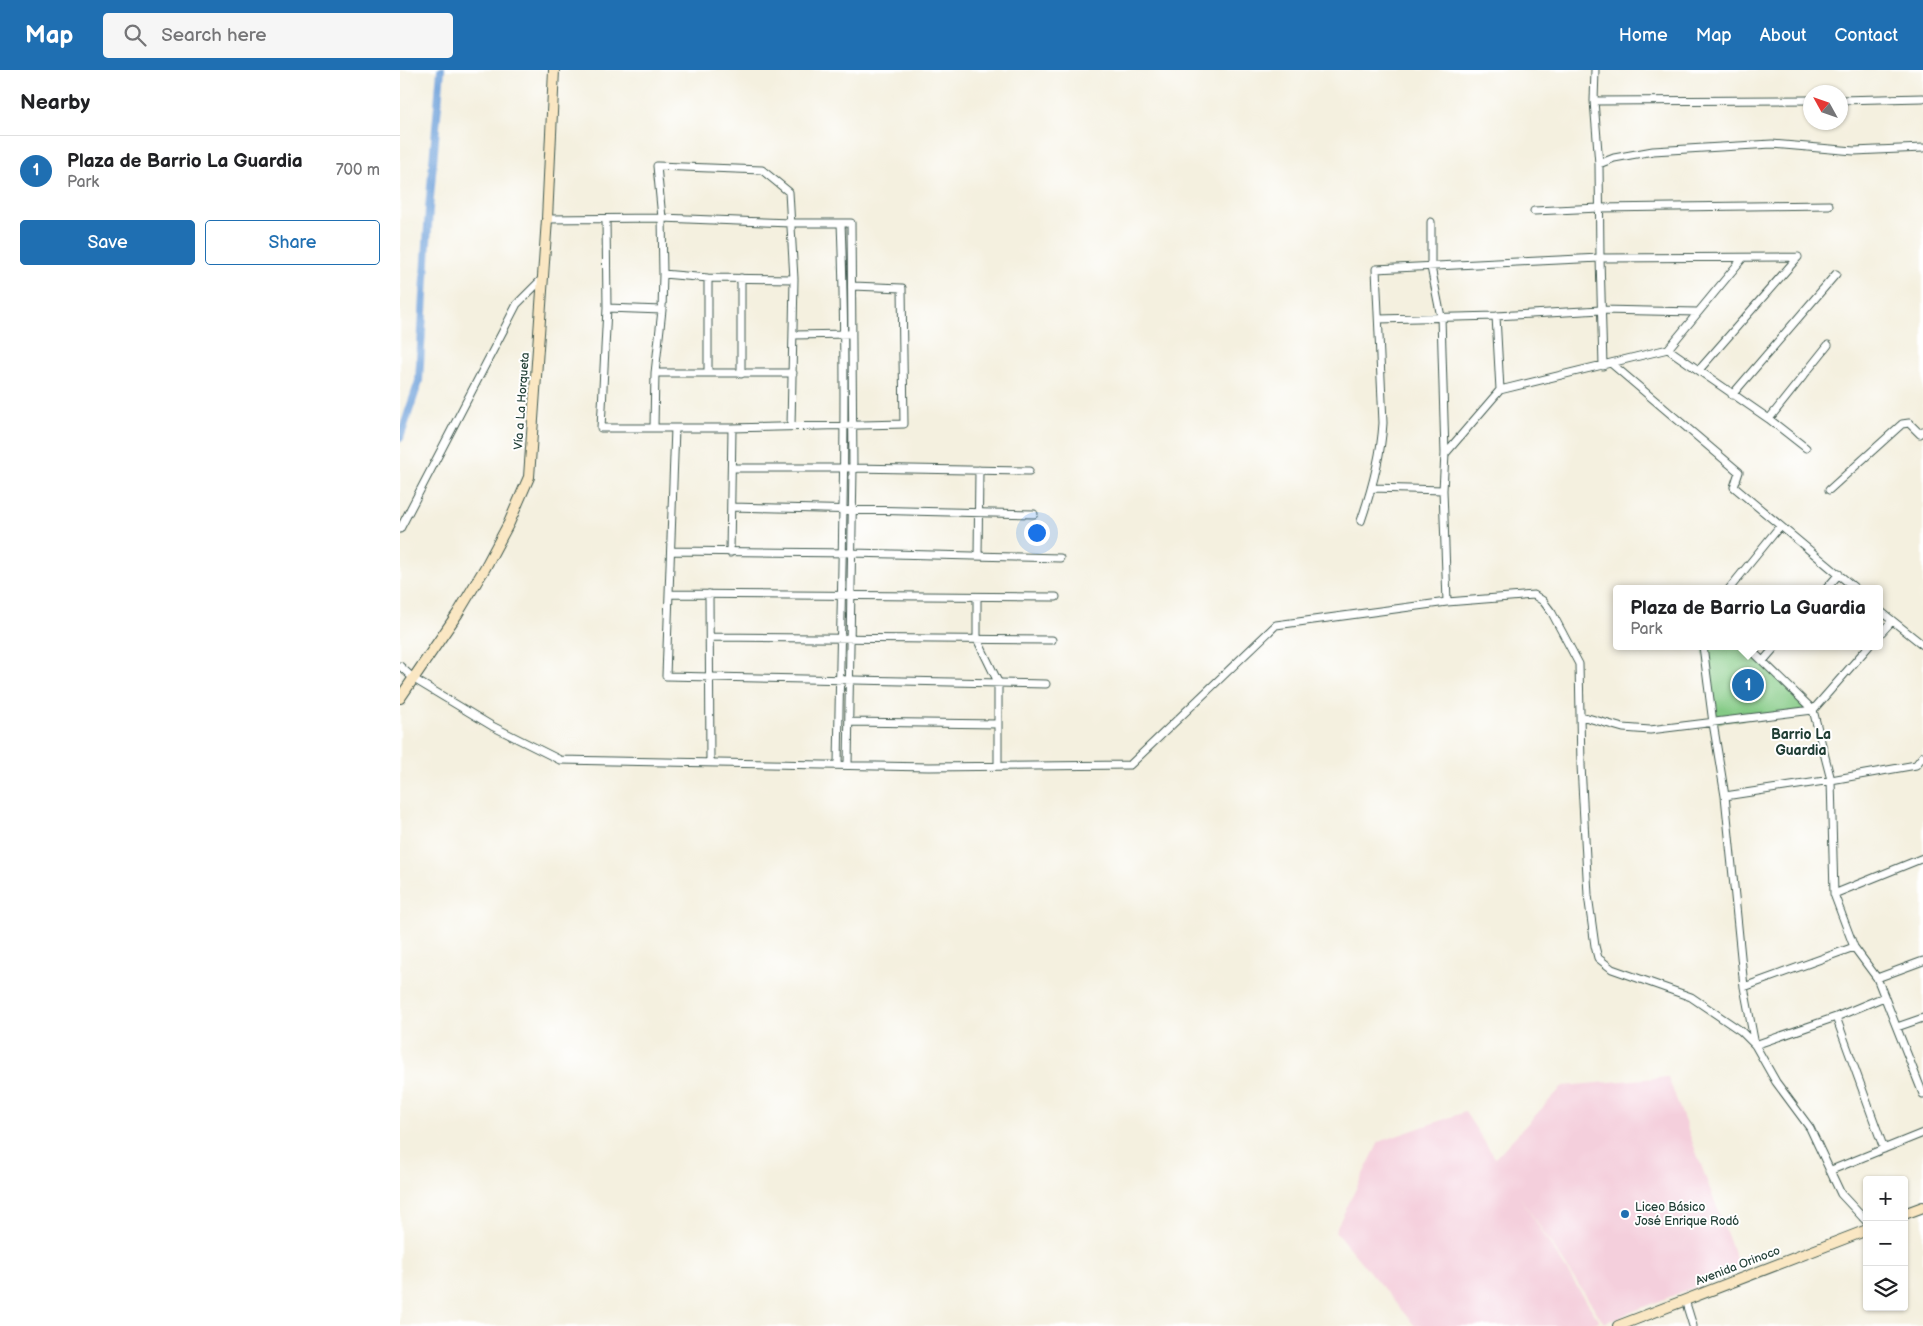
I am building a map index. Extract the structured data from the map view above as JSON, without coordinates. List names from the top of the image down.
{
  "streets": {
    "main road": ["Vía a La Horqueta", "Avenida Orinoco"]
  },
  "districts": ["Barrio La Guardia"],
  "places": ["Liceo Básico José Enrique Rodó"],
  "north": "top left",
  "page": {
    "header": "Map",
    "search": "Search here",
    "nav": [
      "Home",
      "Map",
      "About",
      "Contact"
    ],
    "heading": "Nearby",
    "list": [
      {
        "mark": "1",
        "name": "Plaza de Barrio La Guardia",
        "note": "Park",
        "value": "700 m"
      }
    ],
    "buttons": ["Save", "Share"],
    "popup": ["Plaza de Barrio La Guardia", "Park"],
    "pins": "1",
    "map_buttons": ["+", "−"]
  }
}
